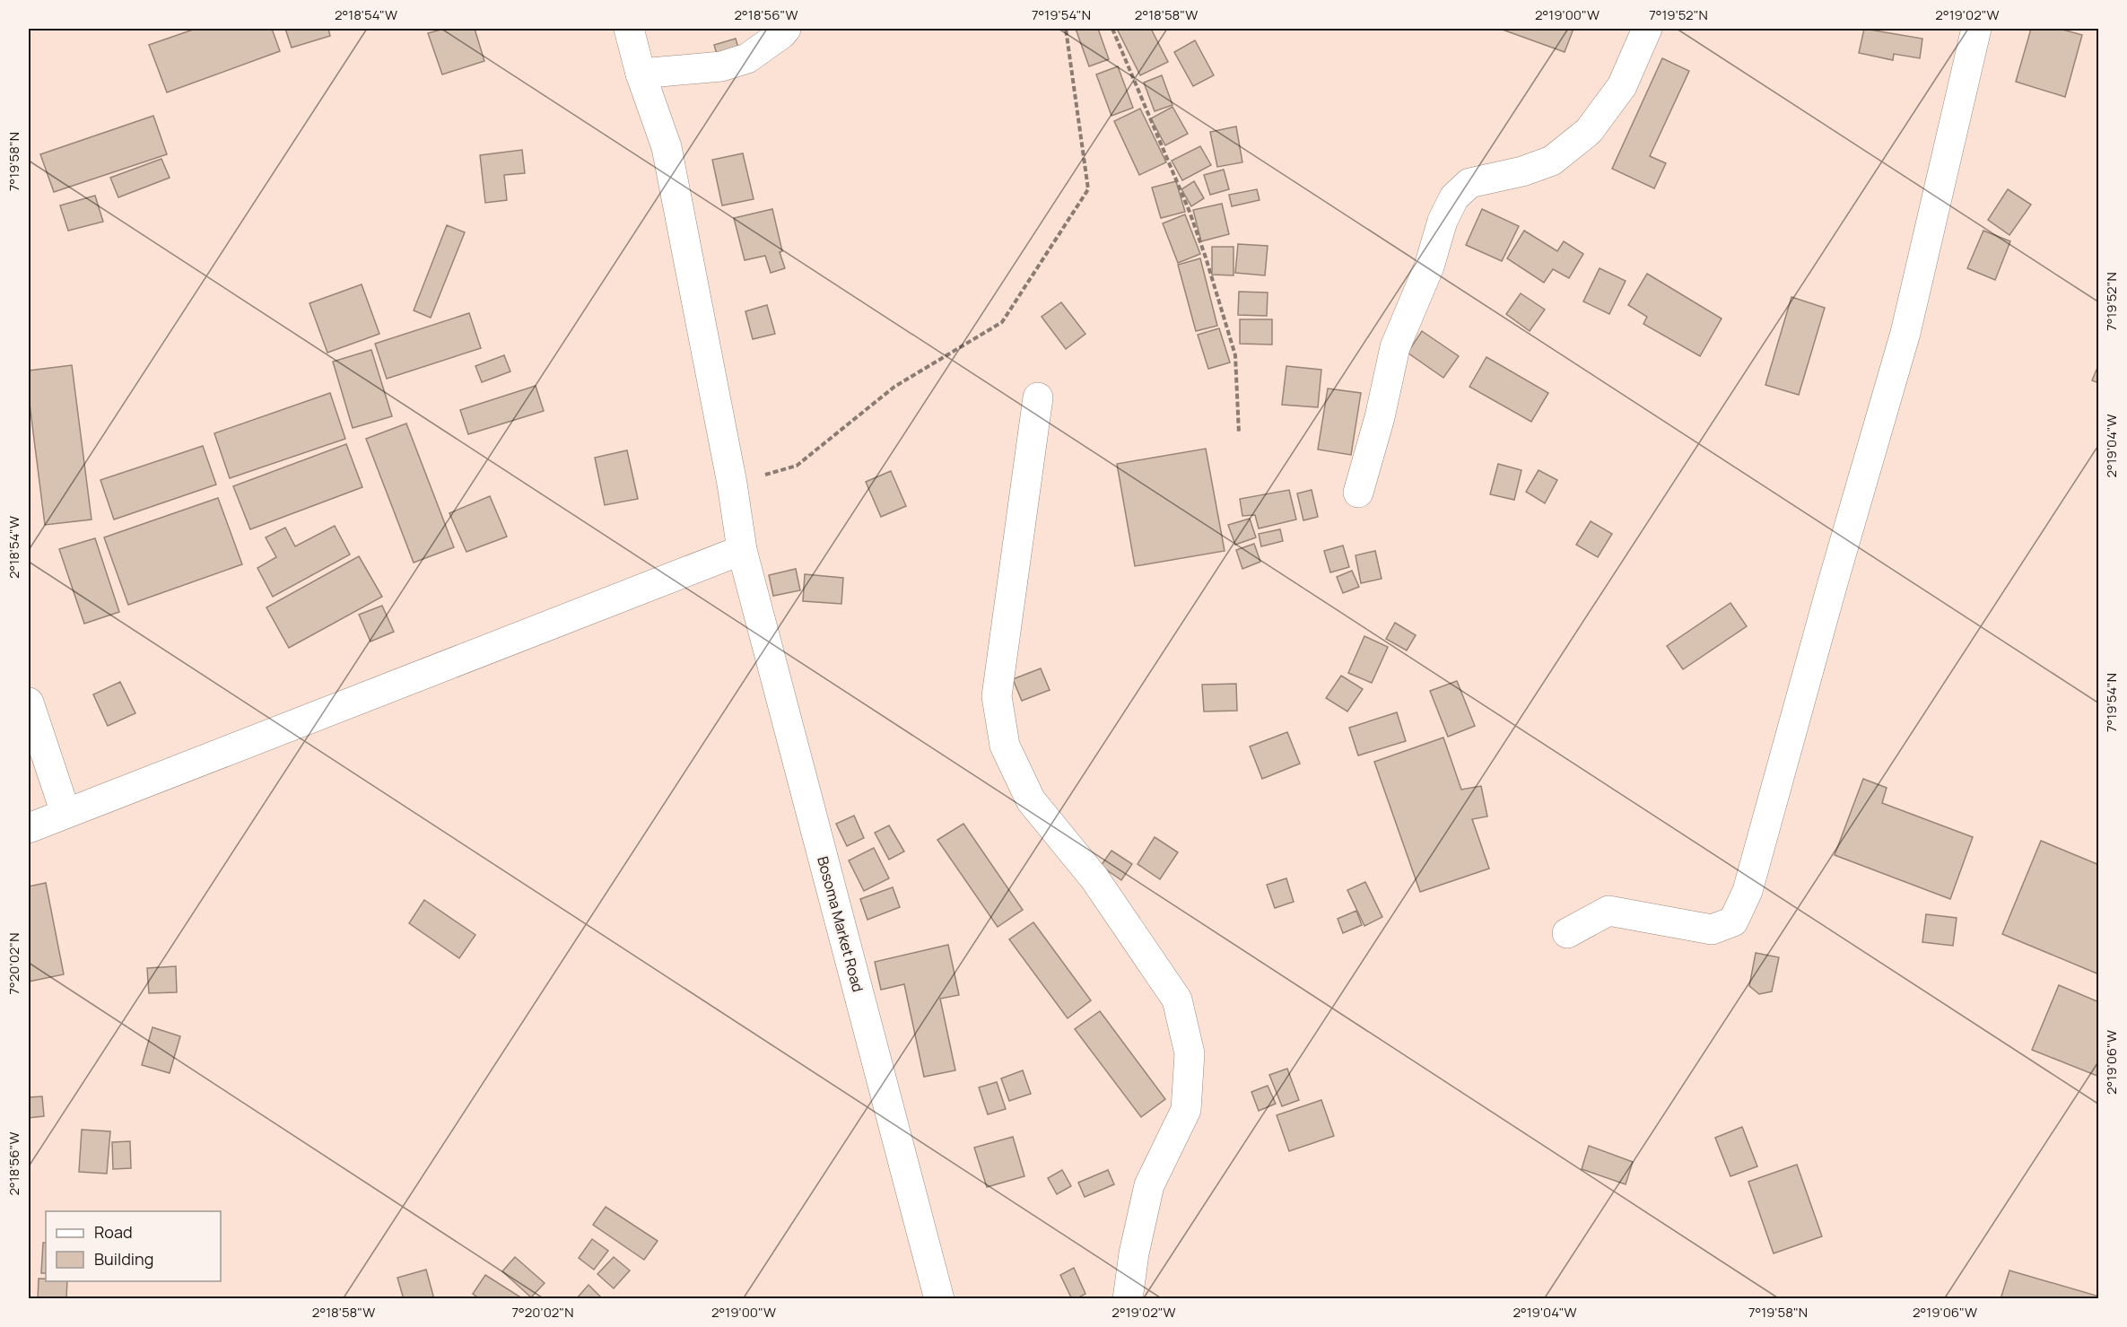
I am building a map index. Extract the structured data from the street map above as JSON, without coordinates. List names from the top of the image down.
{
  "streets": {
    "street": ["Bosoma Market Road"]
  },
  "legend": ["Road", "Building"],
  "coordinates": [
    "2°18'54\"W",
    "2°18'56\"W",
    "7°19'54\"N",
    "2°18'58\"W",
    "2°19'00\"W",
    "7°19'52\"N",
    "2°19'02\"W",
    "7°19'58\"N",
    "2°19'04\"W",
    "7°20'02\"N",
    "2°19'06\"W"
  ]
}
